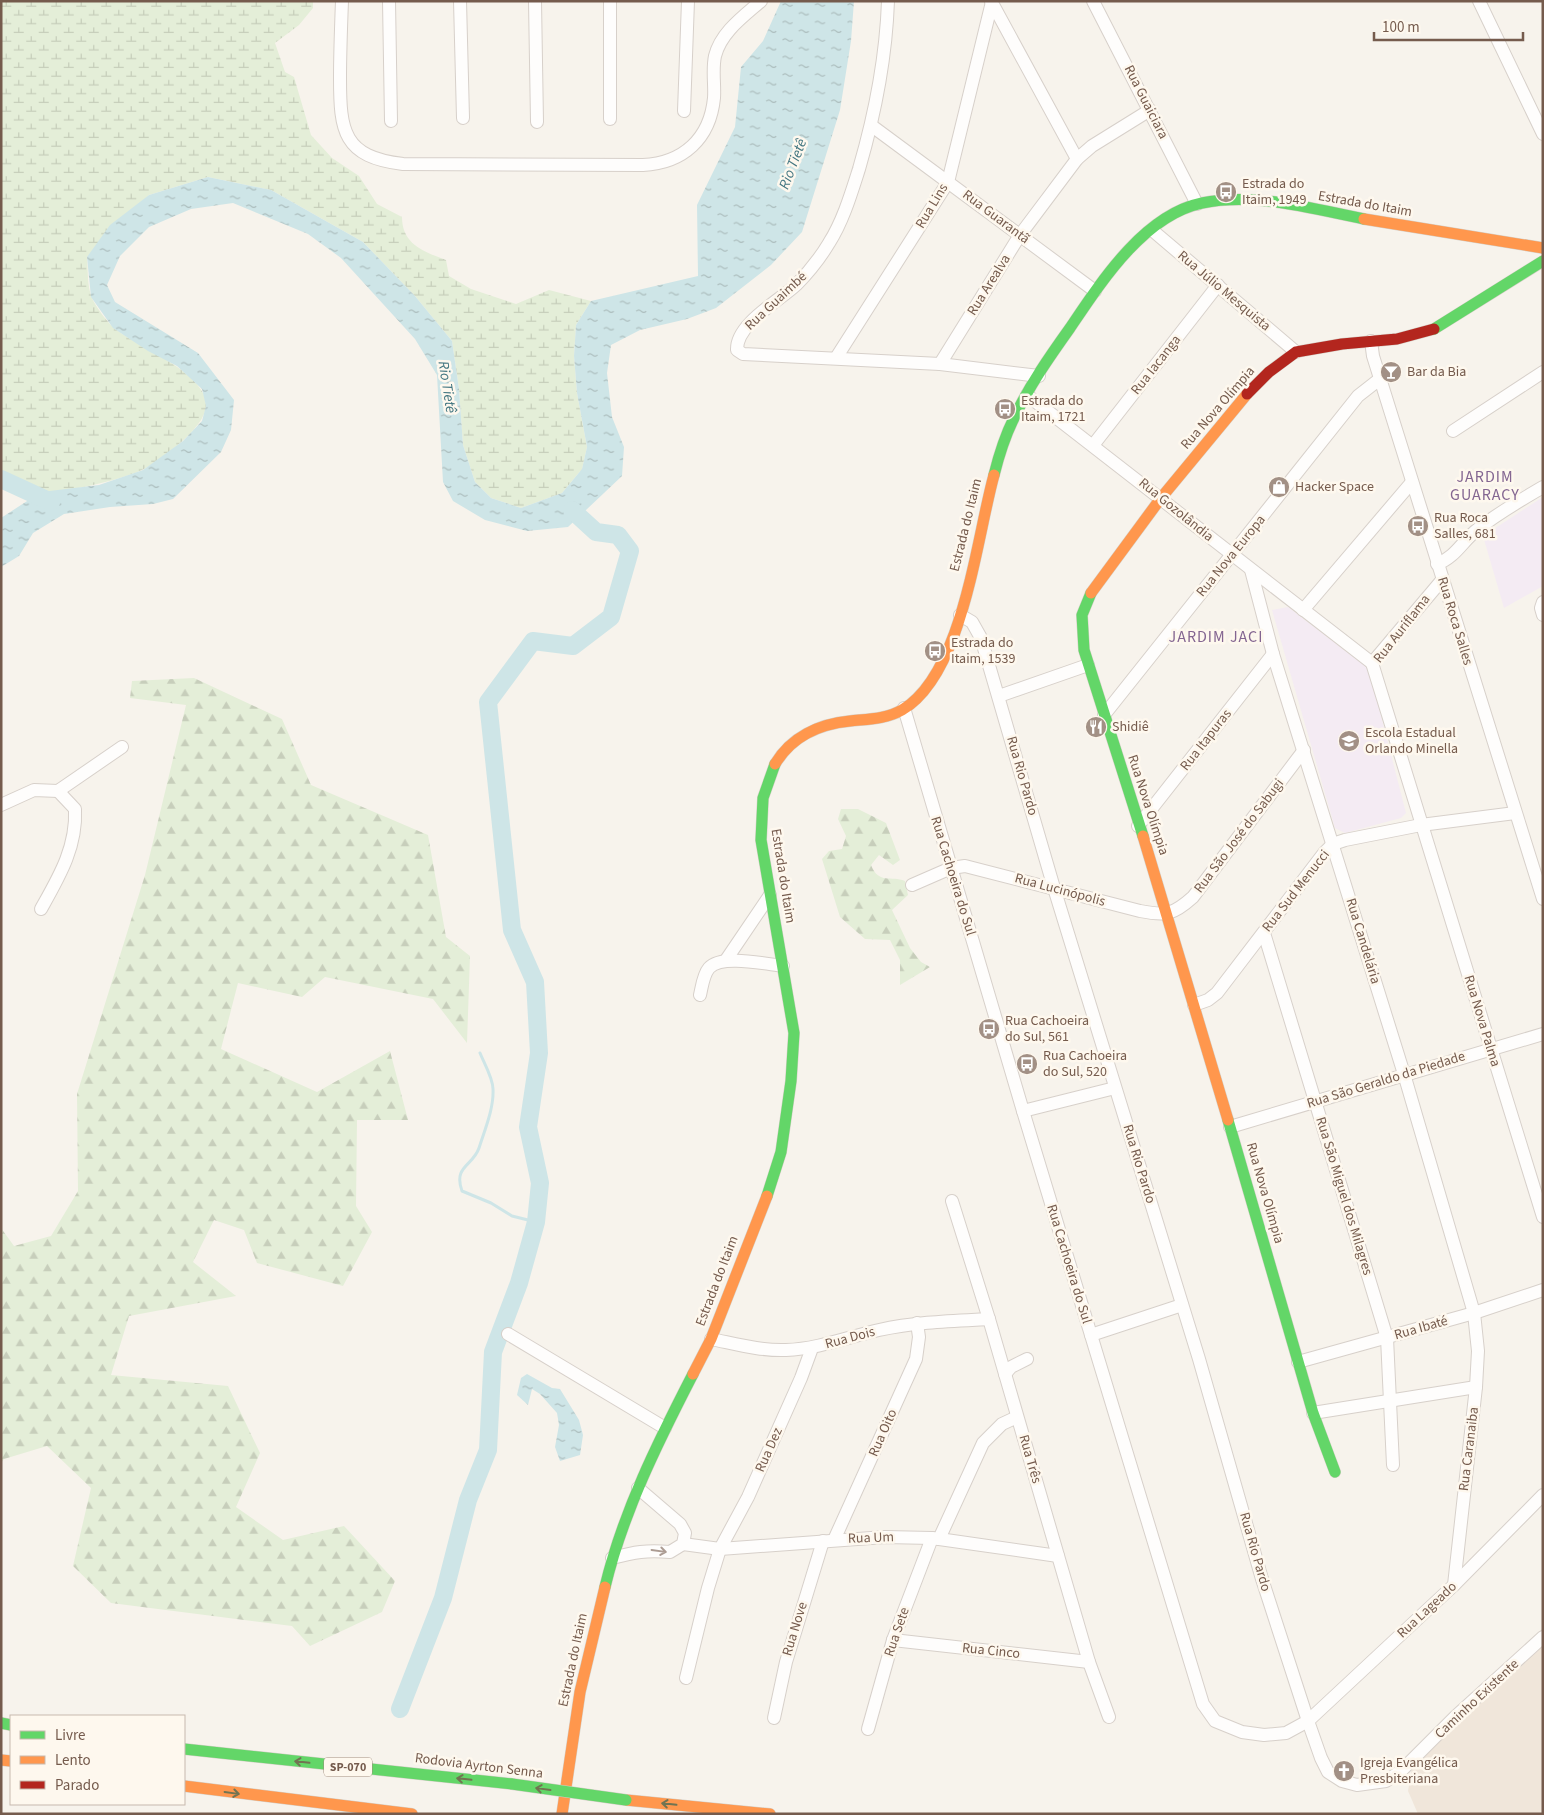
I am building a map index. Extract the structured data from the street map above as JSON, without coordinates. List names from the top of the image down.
{
  "streets": {
    "main road": [
      "Estrada do Itaim",
      "Rua Nova Olímpia",
      "Rodovia Ayrton Senna",
      "SP-070"
    ],
    "street": [
      "Rua Guaiciara",
      "Rua Lins",
      "Rua Guarantã",
      "Rua Arealva",
      "Rua Júlio Mesquista",
      "Rua Guaimbé",
      "Rua Iacanga",
      "Rua Gozolândia",
      "Rua Nova Europa",
      "Rua Roca Salles",
      "Rua Auriflama",
      "Rua Itapuras",
      "Rua Rio Pardo",
      "Rua São José do Sabugi",
      "Rua Cachoeira do Sul",
      "Rua Lucinópolis",
      "Rua Sud Menucci",
      "Rua Candelária",
      "Rua Nova Palma",
      "Rua São Geraldo da Piedade",
      "Rua São Miguel dos Milagres",
      "Rua Ibaté",
      "Rua Dois",
      "Rua Oito",
      "Rua Caranaiba",
      "Rua Dez",
      "Rua Três",
      "Rua Um",
      "Rua Lageado",
      "Rua Nove",
      "Rua Sete",
      "Rua Cinco",
      "Caminho Existente"
    ]
  },
  "crossings": [
    ["Rua Guaiciara", "Estrada do Itaim"],
    ["Rua Guaiciara", "Rua Arealva"],
    ["Estrada do Itaim", "Rua Guarantã"],
    ["Estrada do Itaim", "Rua Júlio Mesquista"],
    ["Estrada do Itaim", "Rua Guaimbé"],
    ["Estrada do Itaim", "Rua Gozolândia"],
    ["Estrada do Itaim", "Rua Rio Pardo"],
    ["Estrada do Itaim", "Rua Cachoeira do Sul"],
    ["Estrada do Itaim", "Rua Dois"],
    ["Estrada do Itaim", "Rua Um"],
    ["Rua Lins", "Rua Guarantã"],
    ["Rua Lins", "Rua Guaimbé"],
    ["Rua Guarantã", "Rua Arealva"],
    ["Rua Guarantã", "Rua Guaimbé"],
    ["Rua Arealva", "Rua Guaimbé"],
    ["Rua Júlio Mesquista", "Rua Iacanga"],
    ["Rua Júlio Mesquista", "Rua Nova Olímpia"],
    ["Rua Iacanga", "Rua Gozolândia"],
    ["Rua Nova Olímpia", "Rua Gozolândia"],
    ["Rua Nova Olímpia", "Rua Nova Europa"],
    ["Rua Nova Olímpia", "Rua Roca Salles"],
    ["Rua Nova Olímpia", "Rua Itapuras"],
    ["Rua Nova Olímpia", "Rua São José do Sabugi"],
    ["Rua Nova Olímpia", "Rua Lucinópolis"],
    ["Rua Nova Olímpia", "Rua Sud Menucci"],
    ["Rua Nova Olímpia", "Rua São Geraldo da Piedade"],
    ["Rua Nova Olímpia", "Rua Ibaté"],
    ["Rua Gozolândia", "Rua Nova Europa"],
    ["Rua Gozolândia", "Rua Auriflama"],
    ["Rua Gozolândia", "Rua Candelária"],
    ["Rua Nova Europa", "Rua Roca Salles"],
    ["Rua Roca Salles", "Rua Auriflama"],
    ["Rua Roca Salles", "Rua Sud Menucci"],
    ["Rua Auriflama", "Rua Sud Menucci"],
    ["Rua Auriflama", "Rua Nova Palma"],
    ["Rua Itapuras", "Rua Candelária"],
    ["Rua Rio Pardo", "Rua Cachoeira do Sul"],
    ["Rua Rio Pardo", "Rua Lucinópolis"],
    ["Rua Rio Pardo", "Rua Lageado"],
    ["Rua Rio Pardo", "Caminho Existente"],
    ["Rua São José do Sabugi", "Rua Lucinópolis"],
    ["Rua São José do Sabugi", "Rua Candelária"],
    ["Rua Cachoeira do Sul", "Rua Lucinópolis"],
    ["Rua Cachoeira do Sul", "Rua Lageado"],
    ["Rua Cachoeira do Sul", "Caminho Existente"],
    ["Rua Sud Menucci", "Rua Candelária"],
    ["Rua Sud Menucci", "Rua Nova Palma"],
    ["Rua Sud Menucci", "Rua São Miguel dos Milagres"],
    ["Rua Candelária", "Rua São Geraldo da Piedade"],
    ["Rua Candelária", "Rua Ibaté"],
    ["Rua Candelária", "Rua Caranaiba"],
    ["Rua Nova Palma", "Rua São Geraldo da Piedade"],
    ["Rua São Geraldo da Piedade", "Rua São Miguel dos Milagres"],
    ["Rua São Miguel dos Milagres", "Rua Ibaté"],
    ["Rua Ibaté", "Rua Caranaiba"],
    ["Rua Dois", "Rua Oito"],
    ["Rua Dois", "Rua Dez"],
    ["Rua Dois", "Rua Três"],
    ["Rua Oito", "Rua Um"],
    ["Rua Oito", "Rua Nove"],
    ["Rua Caranaiba", "Rua Lageado"],
    ["Rua Dez", "Rua Um"],
    ["Rua Três", "Rua Um"],
    ["Rua Três", "Rua Sete"],
    ["Rua Três", "Rua Cinco"],
    ["Rua Um", "Rua Nove"],
    ["Rua Um", "Rua Sete"],
    ["Rua Lageado", "Caminho Existente"],
    ["Rua Sete", "Rua Cinco"]
  ],
  "districts": ["JARDIM GUARACY", "JARDIM JACI"],
  "water": ["Rio Tietê"],
  "places": {
    "bus stop": [
      "Estrada do Itaim, 1949",
      "Estrada do Itaim, 1721",
      "Rua Roca Salles, 681",
      "Estrada do Itaim, 1539",
      "Rua Cachoeira do Sul, 561",
      "Rua Cachoeira do Sul, 520"
    ],
    "bar": ["Bar da Bia"],
    "shop": ["Hacker Space"],
    "restaurant": ["Shidiê"],
    "school or university": ["Escola Estadual Orlando Minella"],
    "church": ["Igreja Evangélica Presbiteriana"]
  },
  "legend": ["Livre", "Lento", "Parado"],
  "scale_bar": "100 m"
}
